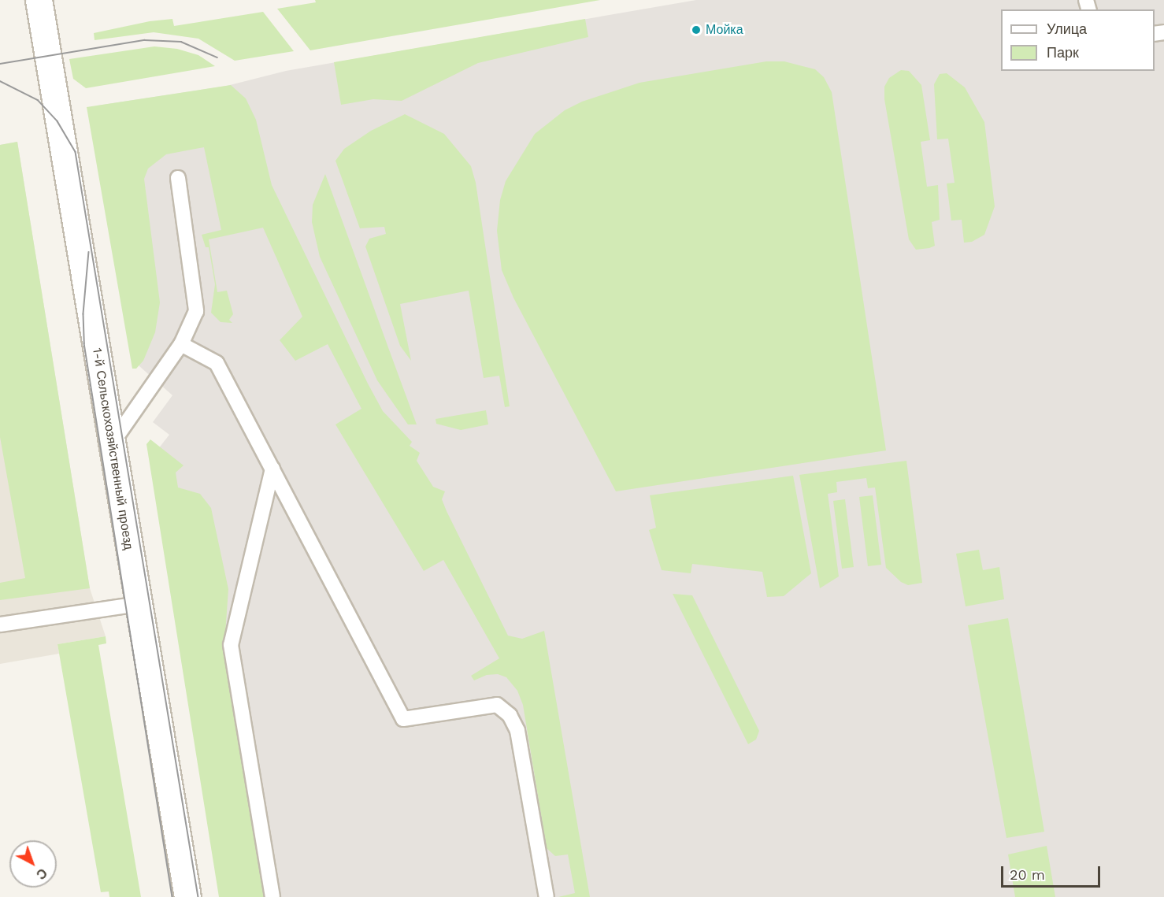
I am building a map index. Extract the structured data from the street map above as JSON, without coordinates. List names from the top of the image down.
{
  "streets": {
    "street": ["1-й Сельскохозяйственный проезд"]
  },
  "places": ["Мойка"],
  "legend": ["Улица", "Парк"],
  "scale_bar": "20 m",
  "north": "bottom right"
}
